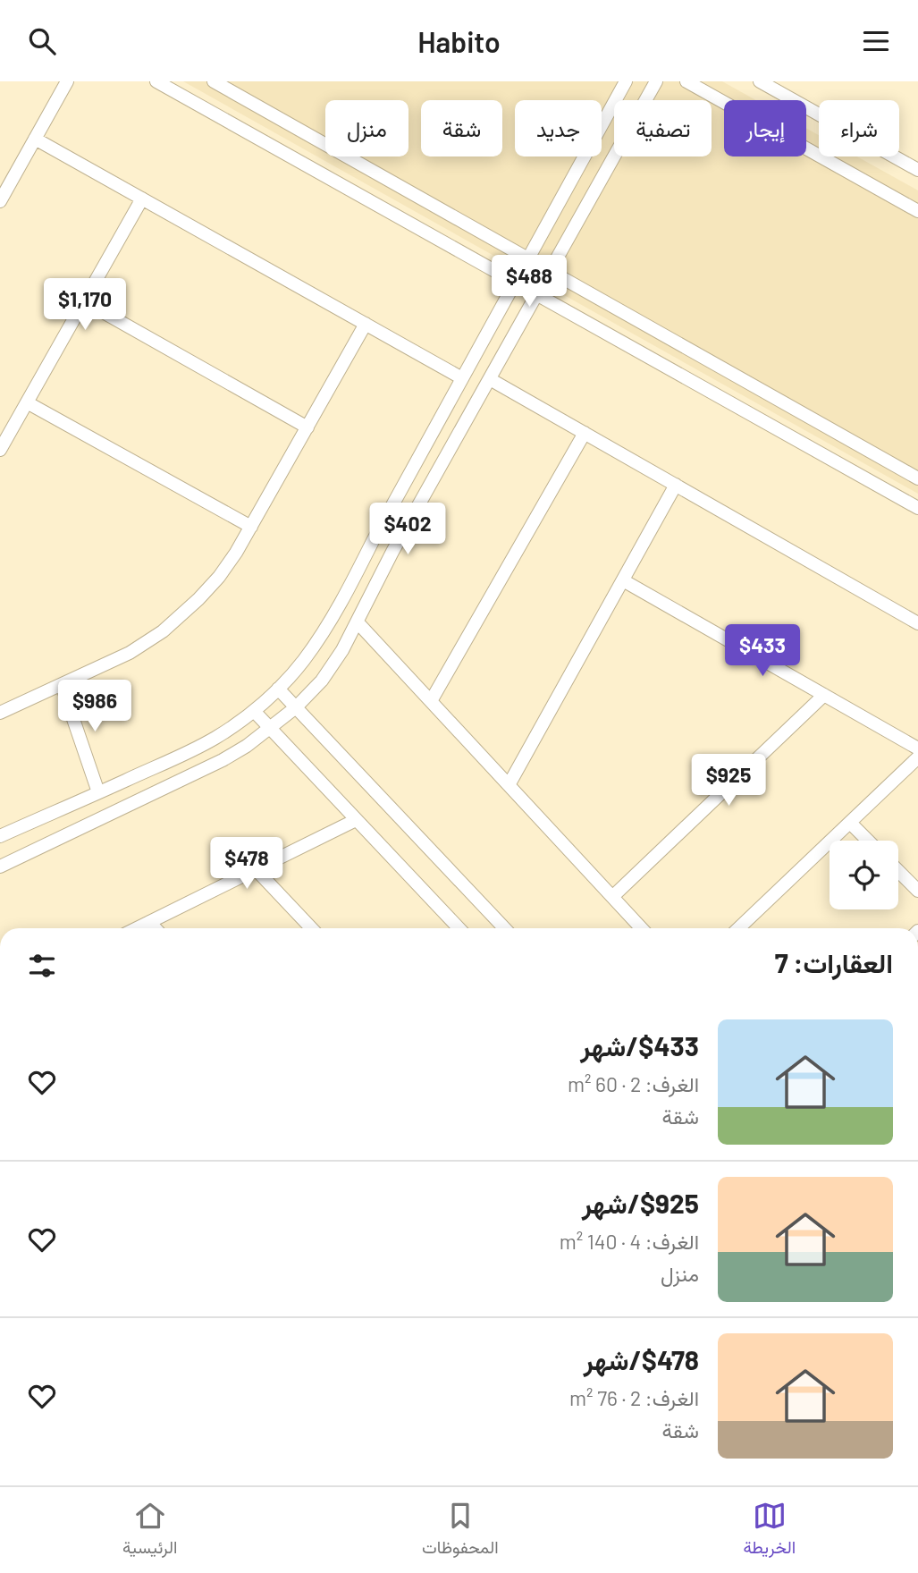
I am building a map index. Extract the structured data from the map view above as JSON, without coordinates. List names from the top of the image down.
{
  "page": {
    "header": "Habito",
    "chip": [
      "شراء",
      "إيجار",
      "تصفية",
      "جديد",
      "شقة",
      "منزل"
    ],
    "price": [
      "$488",
      "$1,170",
      "$402",
      "$433",
      "$986",
      "$925",
      "$478"
    ],
    "heading": "العقارات: 7",
    "list": [
      {
        "name": "$433/شهر",
        "note": "الغرف: 2 · 60 m² · شقة"
      },
      {
        "name": "$925/شهر",
        "note": "الغرف: 4 · 140 m² · منزل"
      },
      {
        "name": "$478/شهر",
        "note": "الغرف: 2 · 76 m² · شقة"
      }
    ],
    "tabs": ["الخريطة", "المحفوظات", "الرئيسية"]
  }
}
